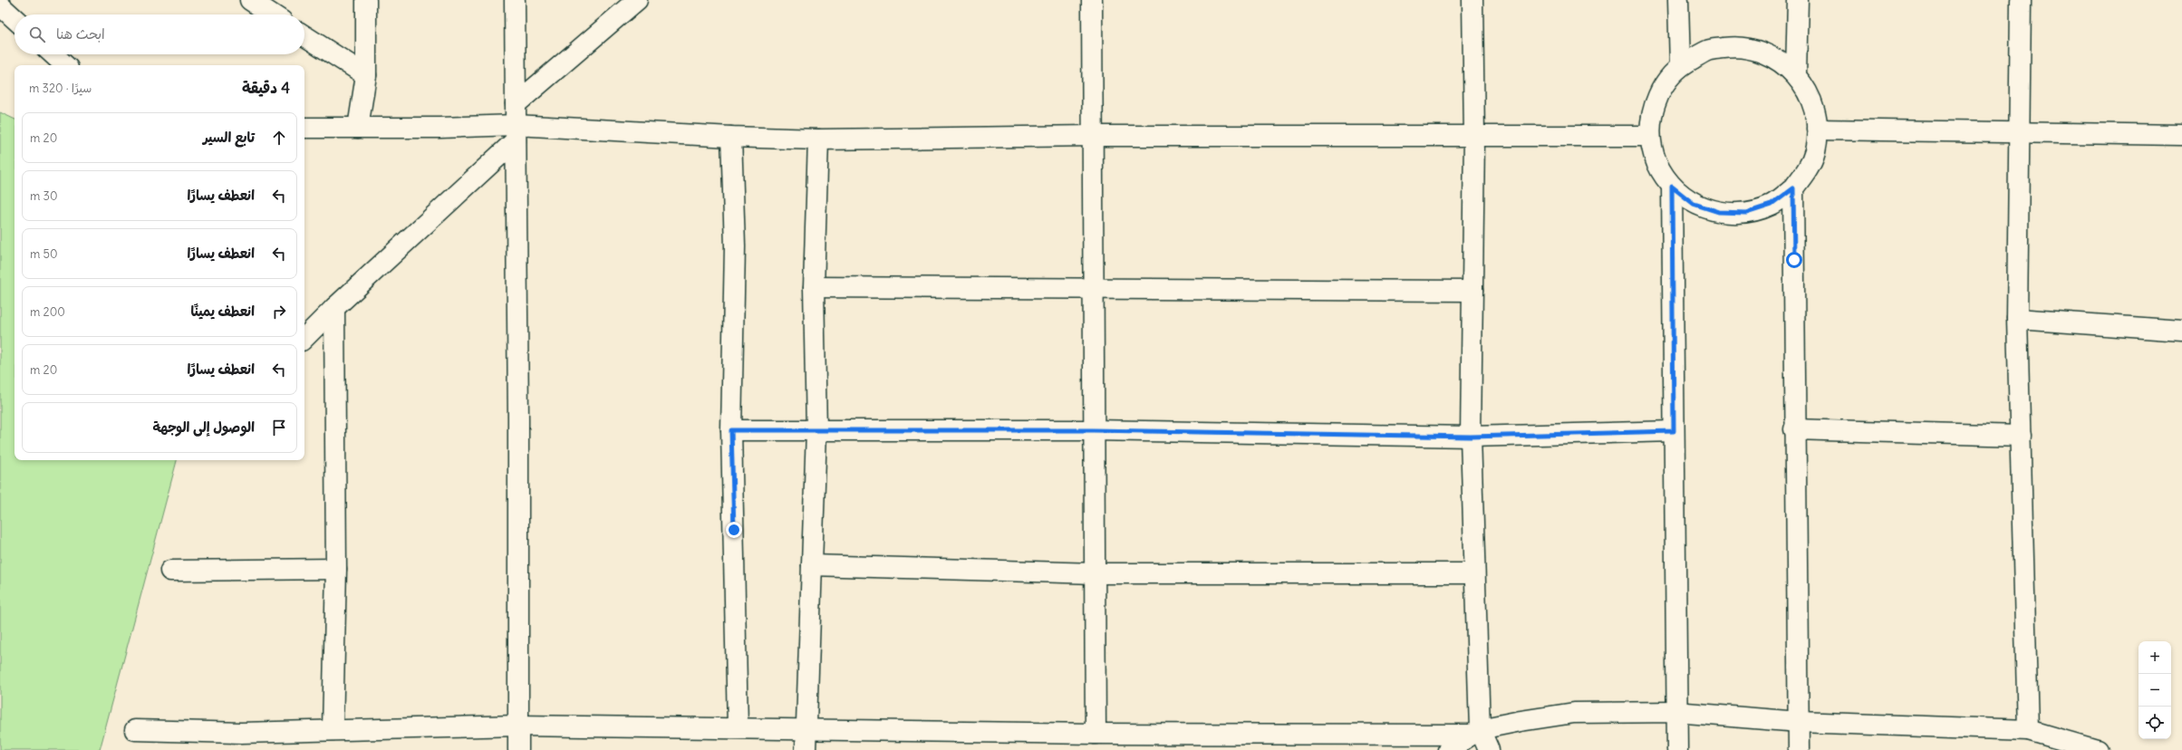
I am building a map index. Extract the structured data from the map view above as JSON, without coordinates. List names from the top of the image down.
{
  "page": {
    "search": "ابحث هنا",
    "heading": ["4 دقيقة", "سيرًا · 320 m"],
    "list": [
      ["تابع السير", "20 m"],
      ["انعطف يسارًا", "30 m"],
      ["انعطف يسارًا", "50 m"],
      ["انعطف يمينًا", "200 m"],
      ["انعطف يسارًا", "20 m"],
      "الوصول إلى الوجهة"
    ],
    "map_buttons": ["+", "−"]
  }
}
